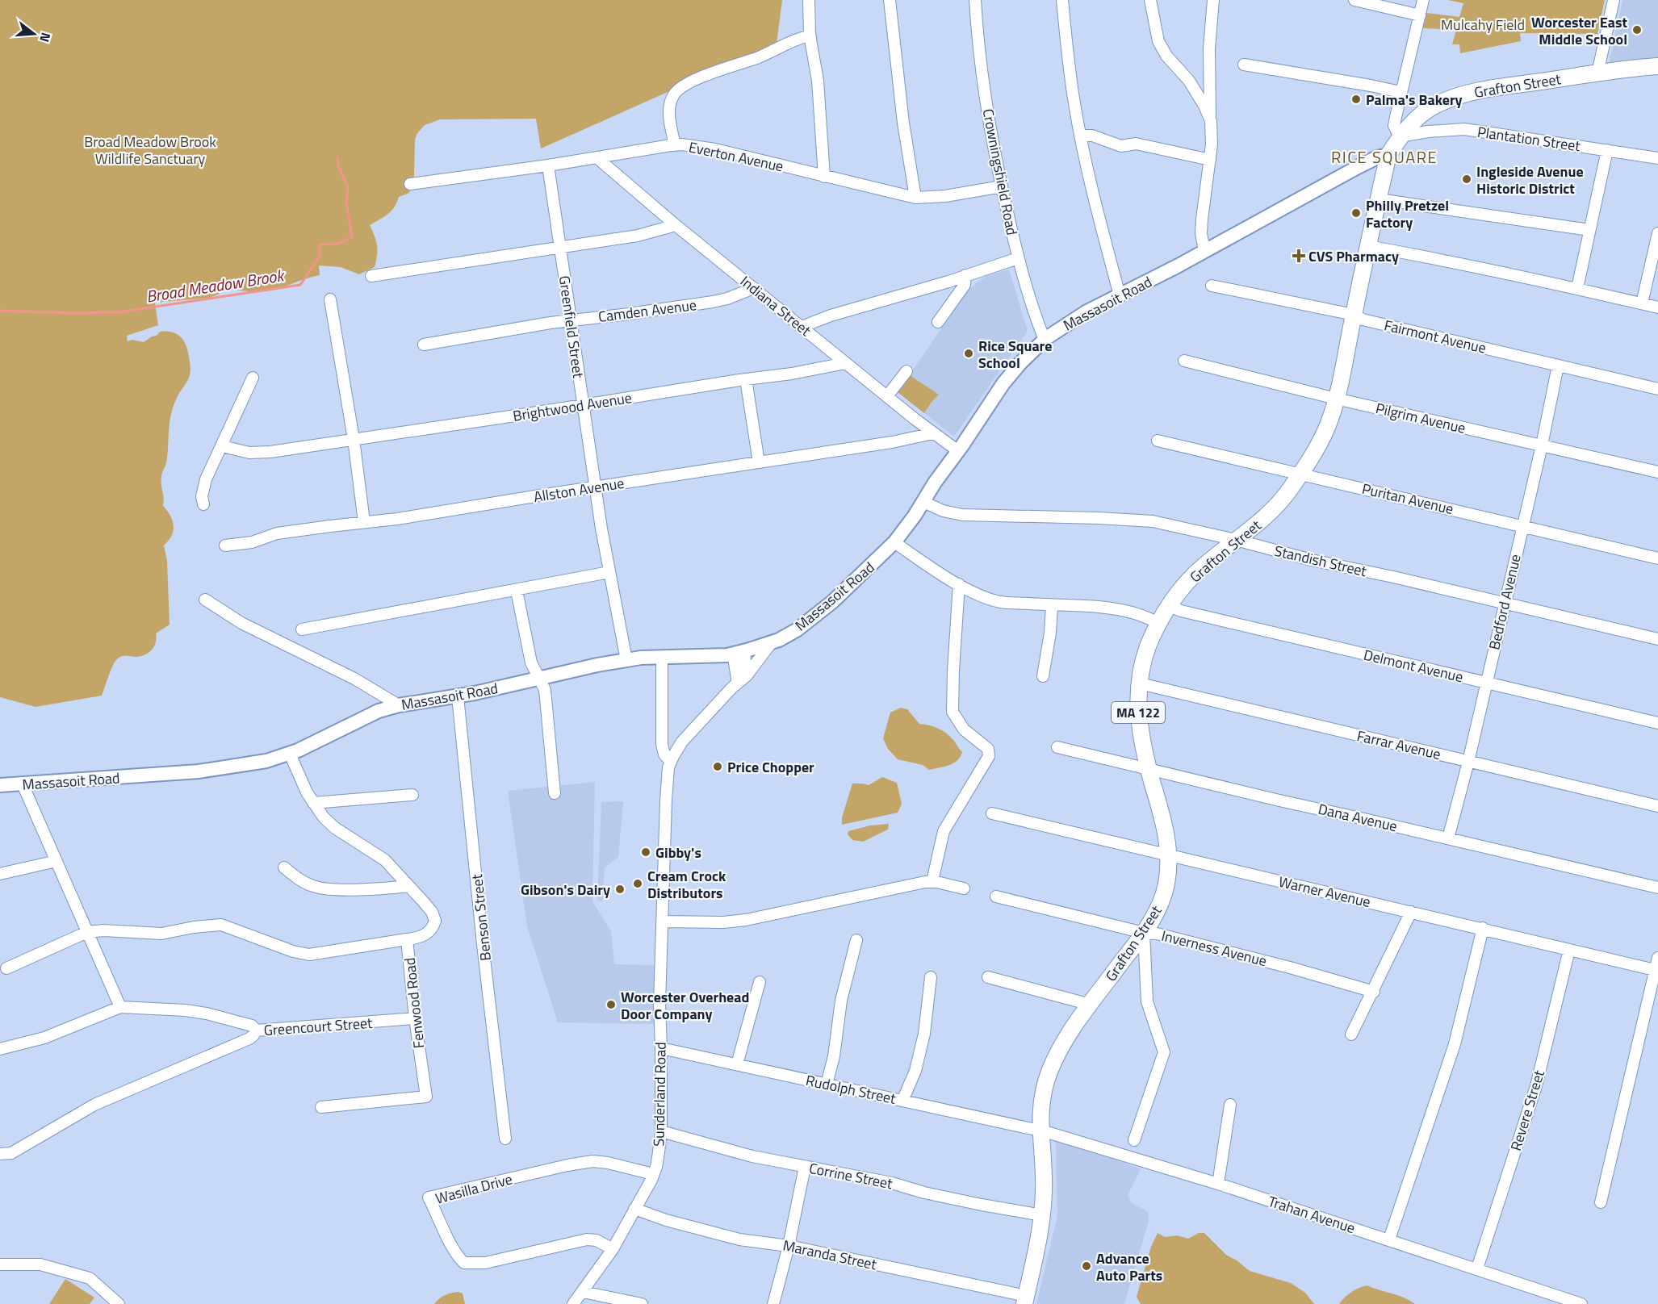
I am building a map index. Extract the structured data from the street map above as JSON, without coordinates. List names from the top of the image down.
{
  "streets": {
    "highway": ["Grafton Street", "MA 122"],
    "main road": ["Massasoit Road"],
    "street": [
      "Plantation Street",
      "Everton Avenue",
      "Crowningshield Road",
      "Indiana Street",
      "Camden Avenue",
      "Greenfield Street",
      "Fairmont Avenue",
      "Brightwood Avenue",
      "Pilgrim Avenue",
      "Allston Avenue",
      "Puritan Avenue",
      "Standish Street",
      "Bedford Avenue",
      "Delmont Avenue",
      "Farrar Avenue",
      "Dana Avenue",
      "Warner Avenue",
      "Benson Street",
      "Inverness Avenue",
      "Fenwood Road",
      "Greencourt Street",
      "Rudolph Street",
      "Sunderland Road",
      "Revere Street",
      "Corrine Street",
      "Wasilla Drive",
      "Trahan Avenue",
      "Maranda Street"
    ]
  },
  "crossings": [
    ["Grafton Street", "Plantation Street"],
    ["Grafton Street", "Massasoit Road"],
    ["Grafton Street", "Fairmont Avenue"],
    ["Grafton Street", "Pilgrim Avenue"],
    ["Grafton Street", "Puritan Avenue"],
    ["Grafton Street", "Standish Street"],
    ["Grafton Street", "Delmont Avenue"],
    ["Grafton Street", "Farrar Avenue"],
    ["Grafton Street", "Dana Avenue"],
    ["Grafton Street", "Warner Avenue"],
    ["Grafton Street", "Inverness Avenue"],
    ["Grafton Street", "Rudolph Street"],
    ["Grafton Street", "Corrine Street"],
    ["Grafton Street", "Trahan Avenue"],
    ["Grafton Street", "Maranda Street"],
    ["Everton Avenue", "Crowningshield Road"],
    ["Everton Avenue", "Indiana Street"],
    ["Everton Avenue", "Greenfield Street"],
    ["Crowningshield Road", "Massasoit Road"],
    ["Massasoit Road", "Indiana Street"],
    ["Massasoit Road", "Greenfield Street"],
    ["Massasoit Road", "Standish Street"],
    ["Massasoit Road", "Benson Street"],
    ["Massasoit Road", "Fenwood Road"],
    ["Massasoit Road", "Sunderland Road"],
    ["Indiana Street", "Camden Avenue"],
    ["Indiana Street", "Brightwood Avenue"],
    ["Indiana Street", "Allston Avenue"],
    ["Camden Avenue", "Greenfield Street"],
    ["Greenfield Street", "Brightwood Avenue"],
    ["Greenfield Street", "Allston Avenue"],
    ["Fairmont Avenue", "Bedford Avenue"],
    ["Pilgrim Avenue", "Bedford Avenue"],
    ["Puritan Avenue", "Bedford Avenue"],
    ["Standish Street", "Bedford Avenue"],
    ["Bedford Avenue", "Delmont Avenue"],
    ["Bedford Avenue", "Farrar Avenue"],
    ["Bedford Avenue", "Dana Avenue"],
    ["Warner Avenue", "Revere Street"],
    ["Fenwood Road", "Greencourt Street"],
    ["Rudolph Street", "Sunderland Road"],
    ["Rudolph Street", "Trahan Avenue"],
    ["Sunderland Road", "Corrine Street"],
    ["Sunderland Road", "Wasilla Drive"],
    ["Sunderland Road", "Maranda Street"],
    ["Revere Street", "Trahan Avenue"]
  ],
  "districts": ["RICE SQUARE"],
  "water": ["Broad Meadow Brook"],
  "parks": ["Mulcahy Field", "Broad Meadow Brook Wildlife Sanctuary"],
  "places": {
    "other": [
      "Worcester East Middle School",
      "Palma's Bakery",
      "Ingleside Avenue Historic District",
      "Philly Pretzel Factory",
      "Rice Square School",
      "Price Chopper",
      "Gibby's",
      "Cream Crock Distributors",
      "Gibson's Dairy",
      "Worcester Overhead Door Company",
      "Advance Auto Parts"
    ],
    "health": ["CVS Pharmacy"]
  },
  "north": "right"
}
